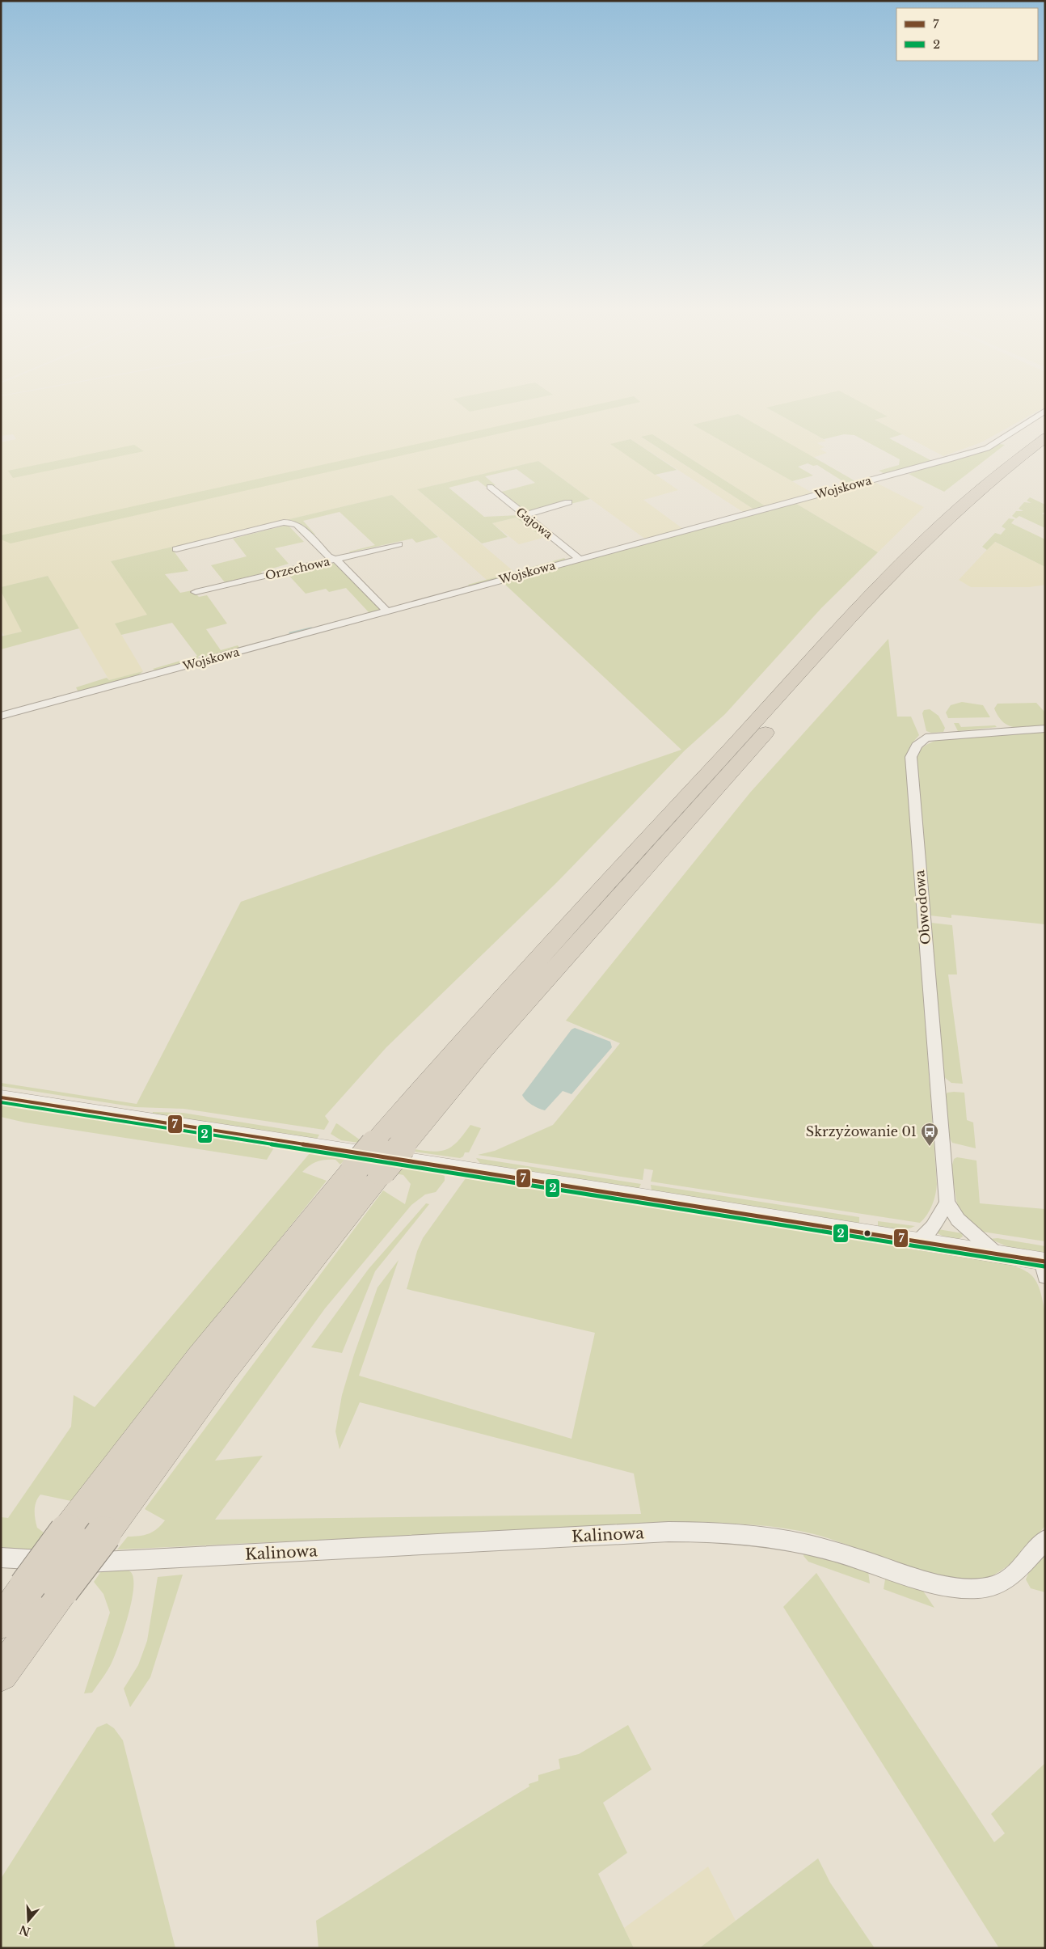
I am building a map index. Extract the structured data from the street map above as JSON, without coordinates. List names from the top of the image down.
{
  "streets": {
    "street": [
      "Wojskowa",
      "Gajowa",
      "Orzechowa",
      "Obwodowa",
      "Kalinowa"
    ]
  },
  "crossings": [
    ["Wojskowa", "Gajowa"]
  ],
  "places": {
    "bus stop": ["Skrzyżowanie 01"]
  },
  "lines": ["transit line 7", "transit line 2"],
  "legend": ["7", "2"],
  "north": "bottom"
}
